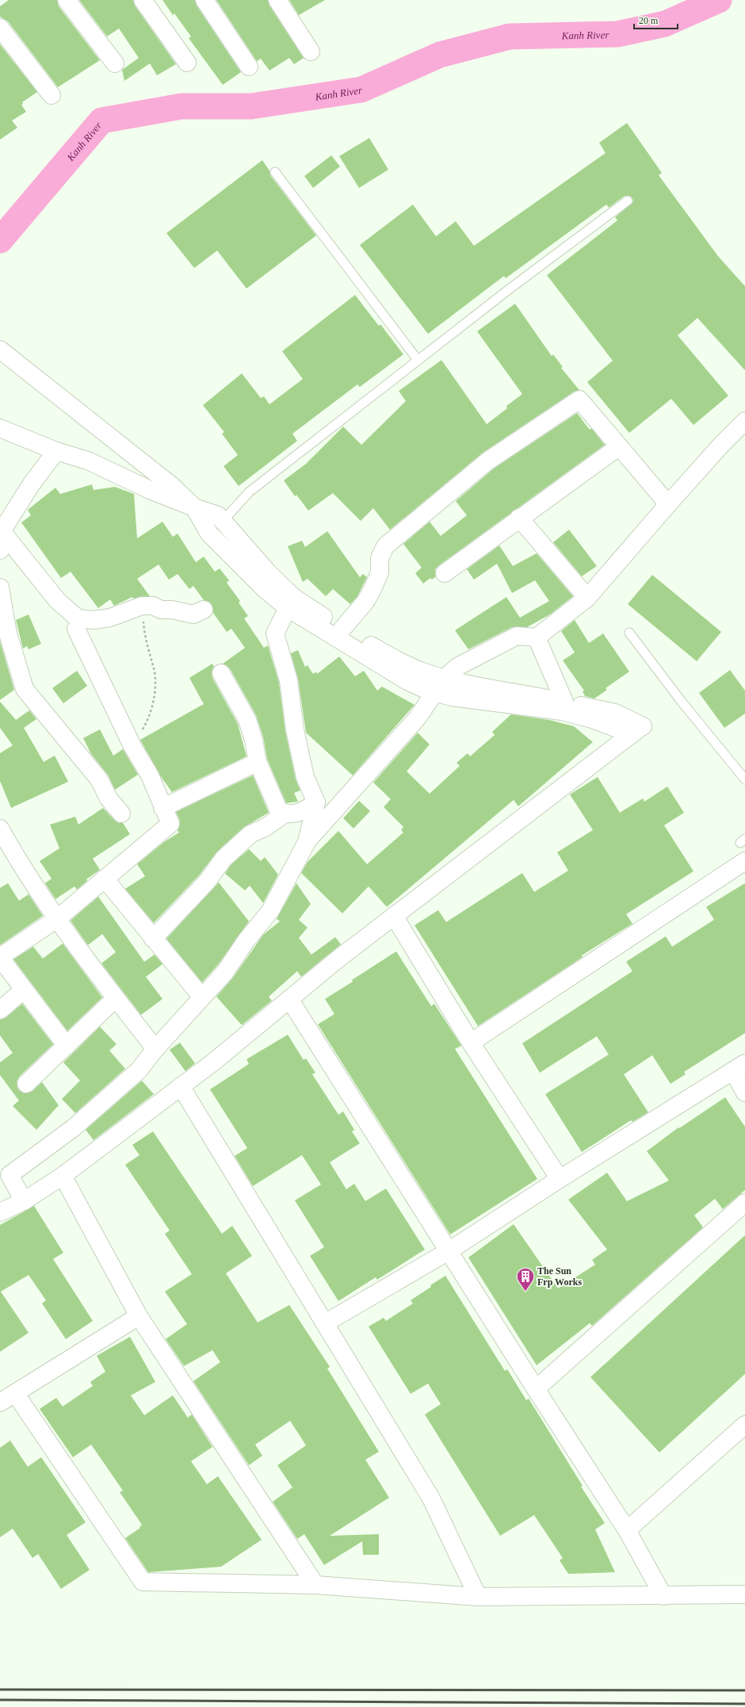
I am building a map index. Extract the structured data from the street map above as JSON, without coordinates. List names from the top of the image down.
{
  "water": ["Kanh River"],
  "places": {
    "building": ["The Sun Frp Works"]
  },
  "scale_bar": "20 m"
}
